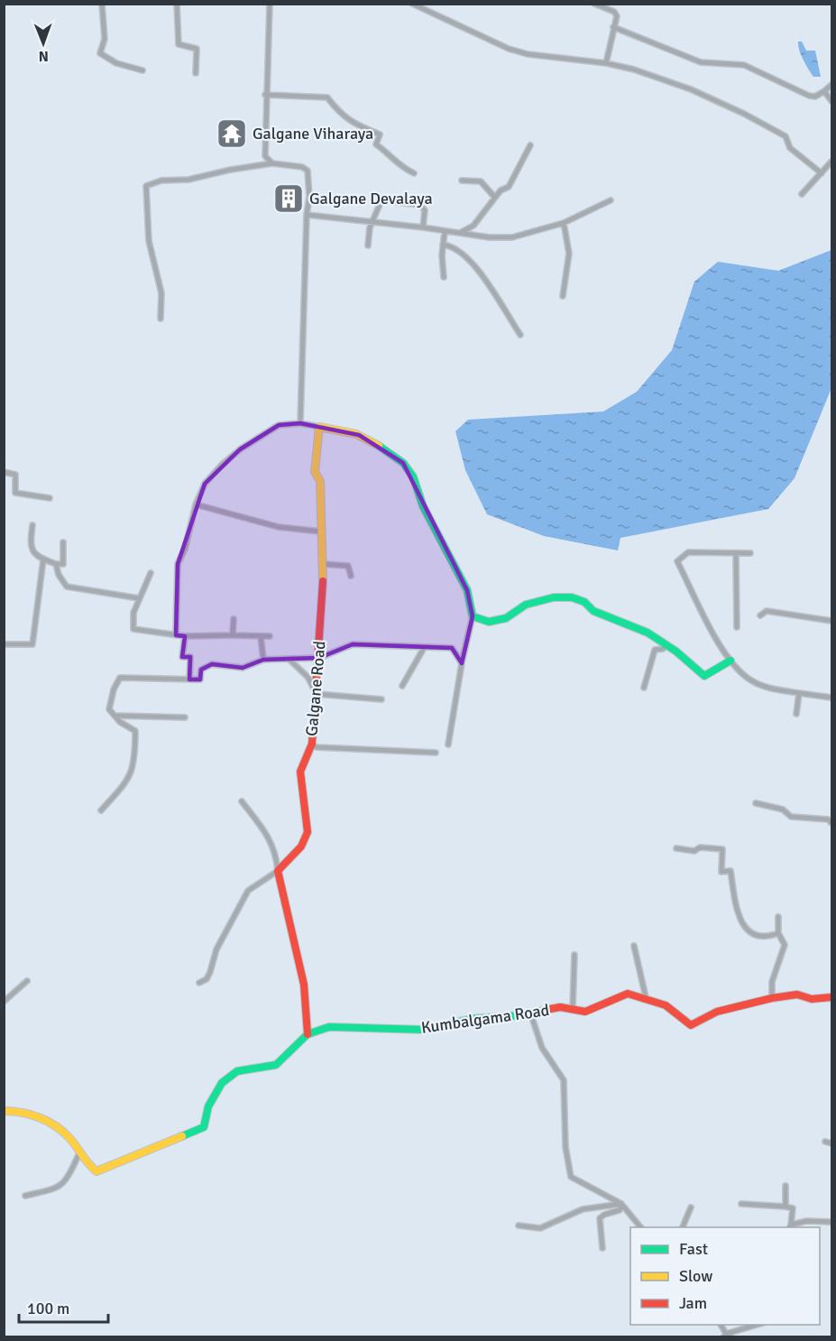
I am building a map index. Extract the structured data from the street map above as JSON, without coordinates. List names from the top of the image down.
{
  "streets": {
    "street": ["Galgane Road", "Kumbalgama Road"]
  },
  "places": {
    "temple": ["Galgane Viharaya"],
    "building": ["Galgane Devalaya"]
  },
  "legend": ["Fast", "Slow", "Jam"],
  "scale_bar": "100 m",
  "north": "bottom"
}
